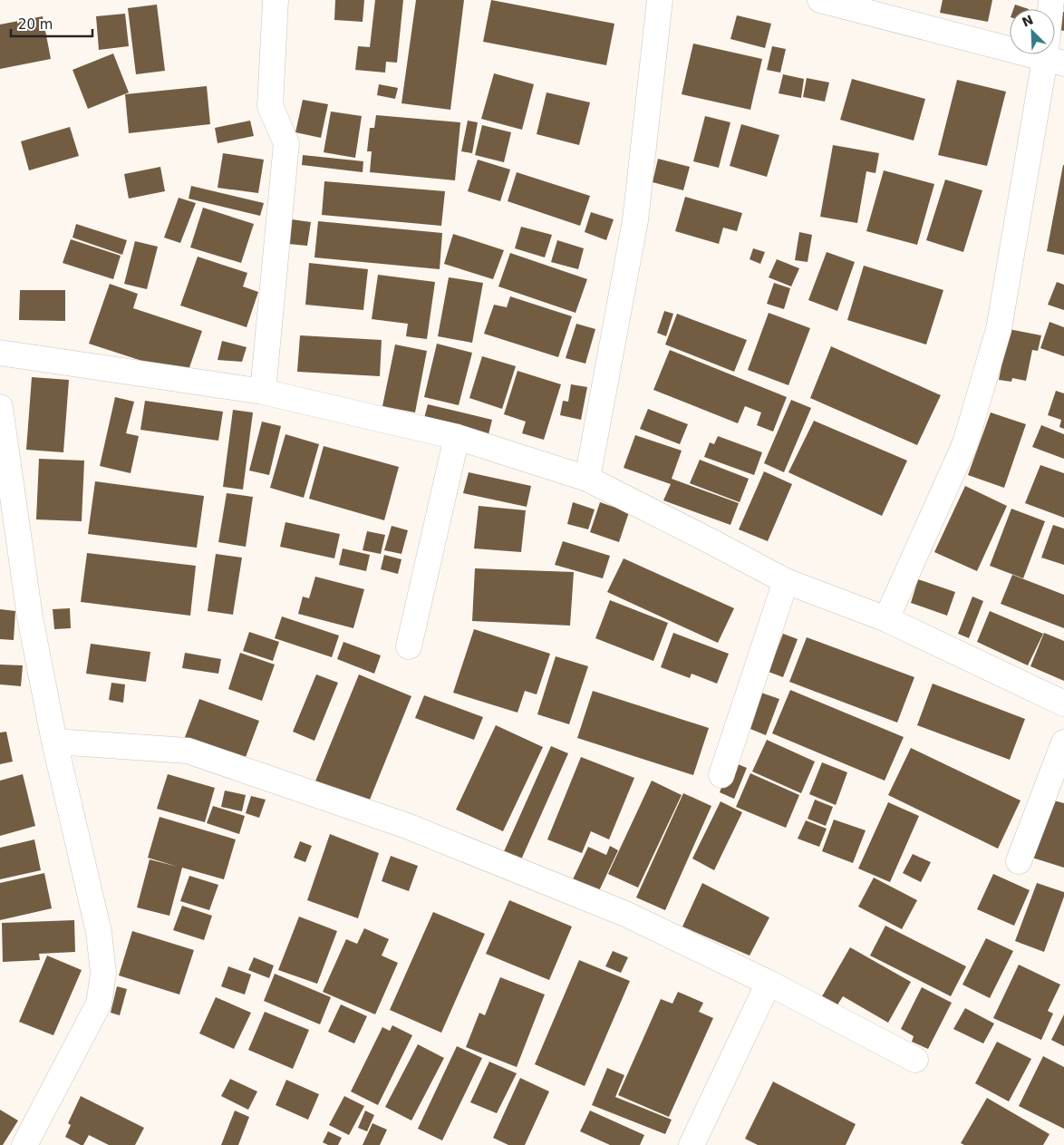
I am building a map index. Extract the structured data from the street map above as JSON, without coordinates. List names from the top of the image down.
{
  "scale_bar": "20 m",
  "north": "top left"
}
